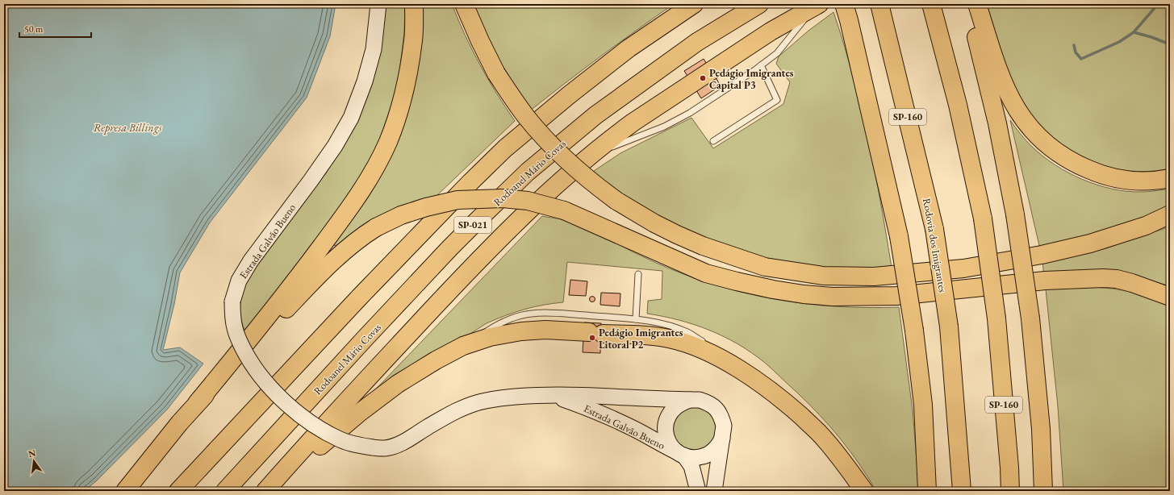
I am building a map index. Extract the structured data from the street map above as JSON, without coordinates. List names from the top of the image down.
{
  "streets": {
    "highway": [
      "SP-160",
      "Rodoanel Mário Covas",
      "SP-021",
      "Rodovia dos Imigrantes"
    ],
    "main road": ["Estrada Galvão Bueno"]
  },
  "water": ["Represa Billings"],
  "places": ["Pedágio Imigrantes Capital P3", "Pedágio Imigrantes Litoral P2"],
  "scale_bar": "50 m",
  "north": "top"
}
